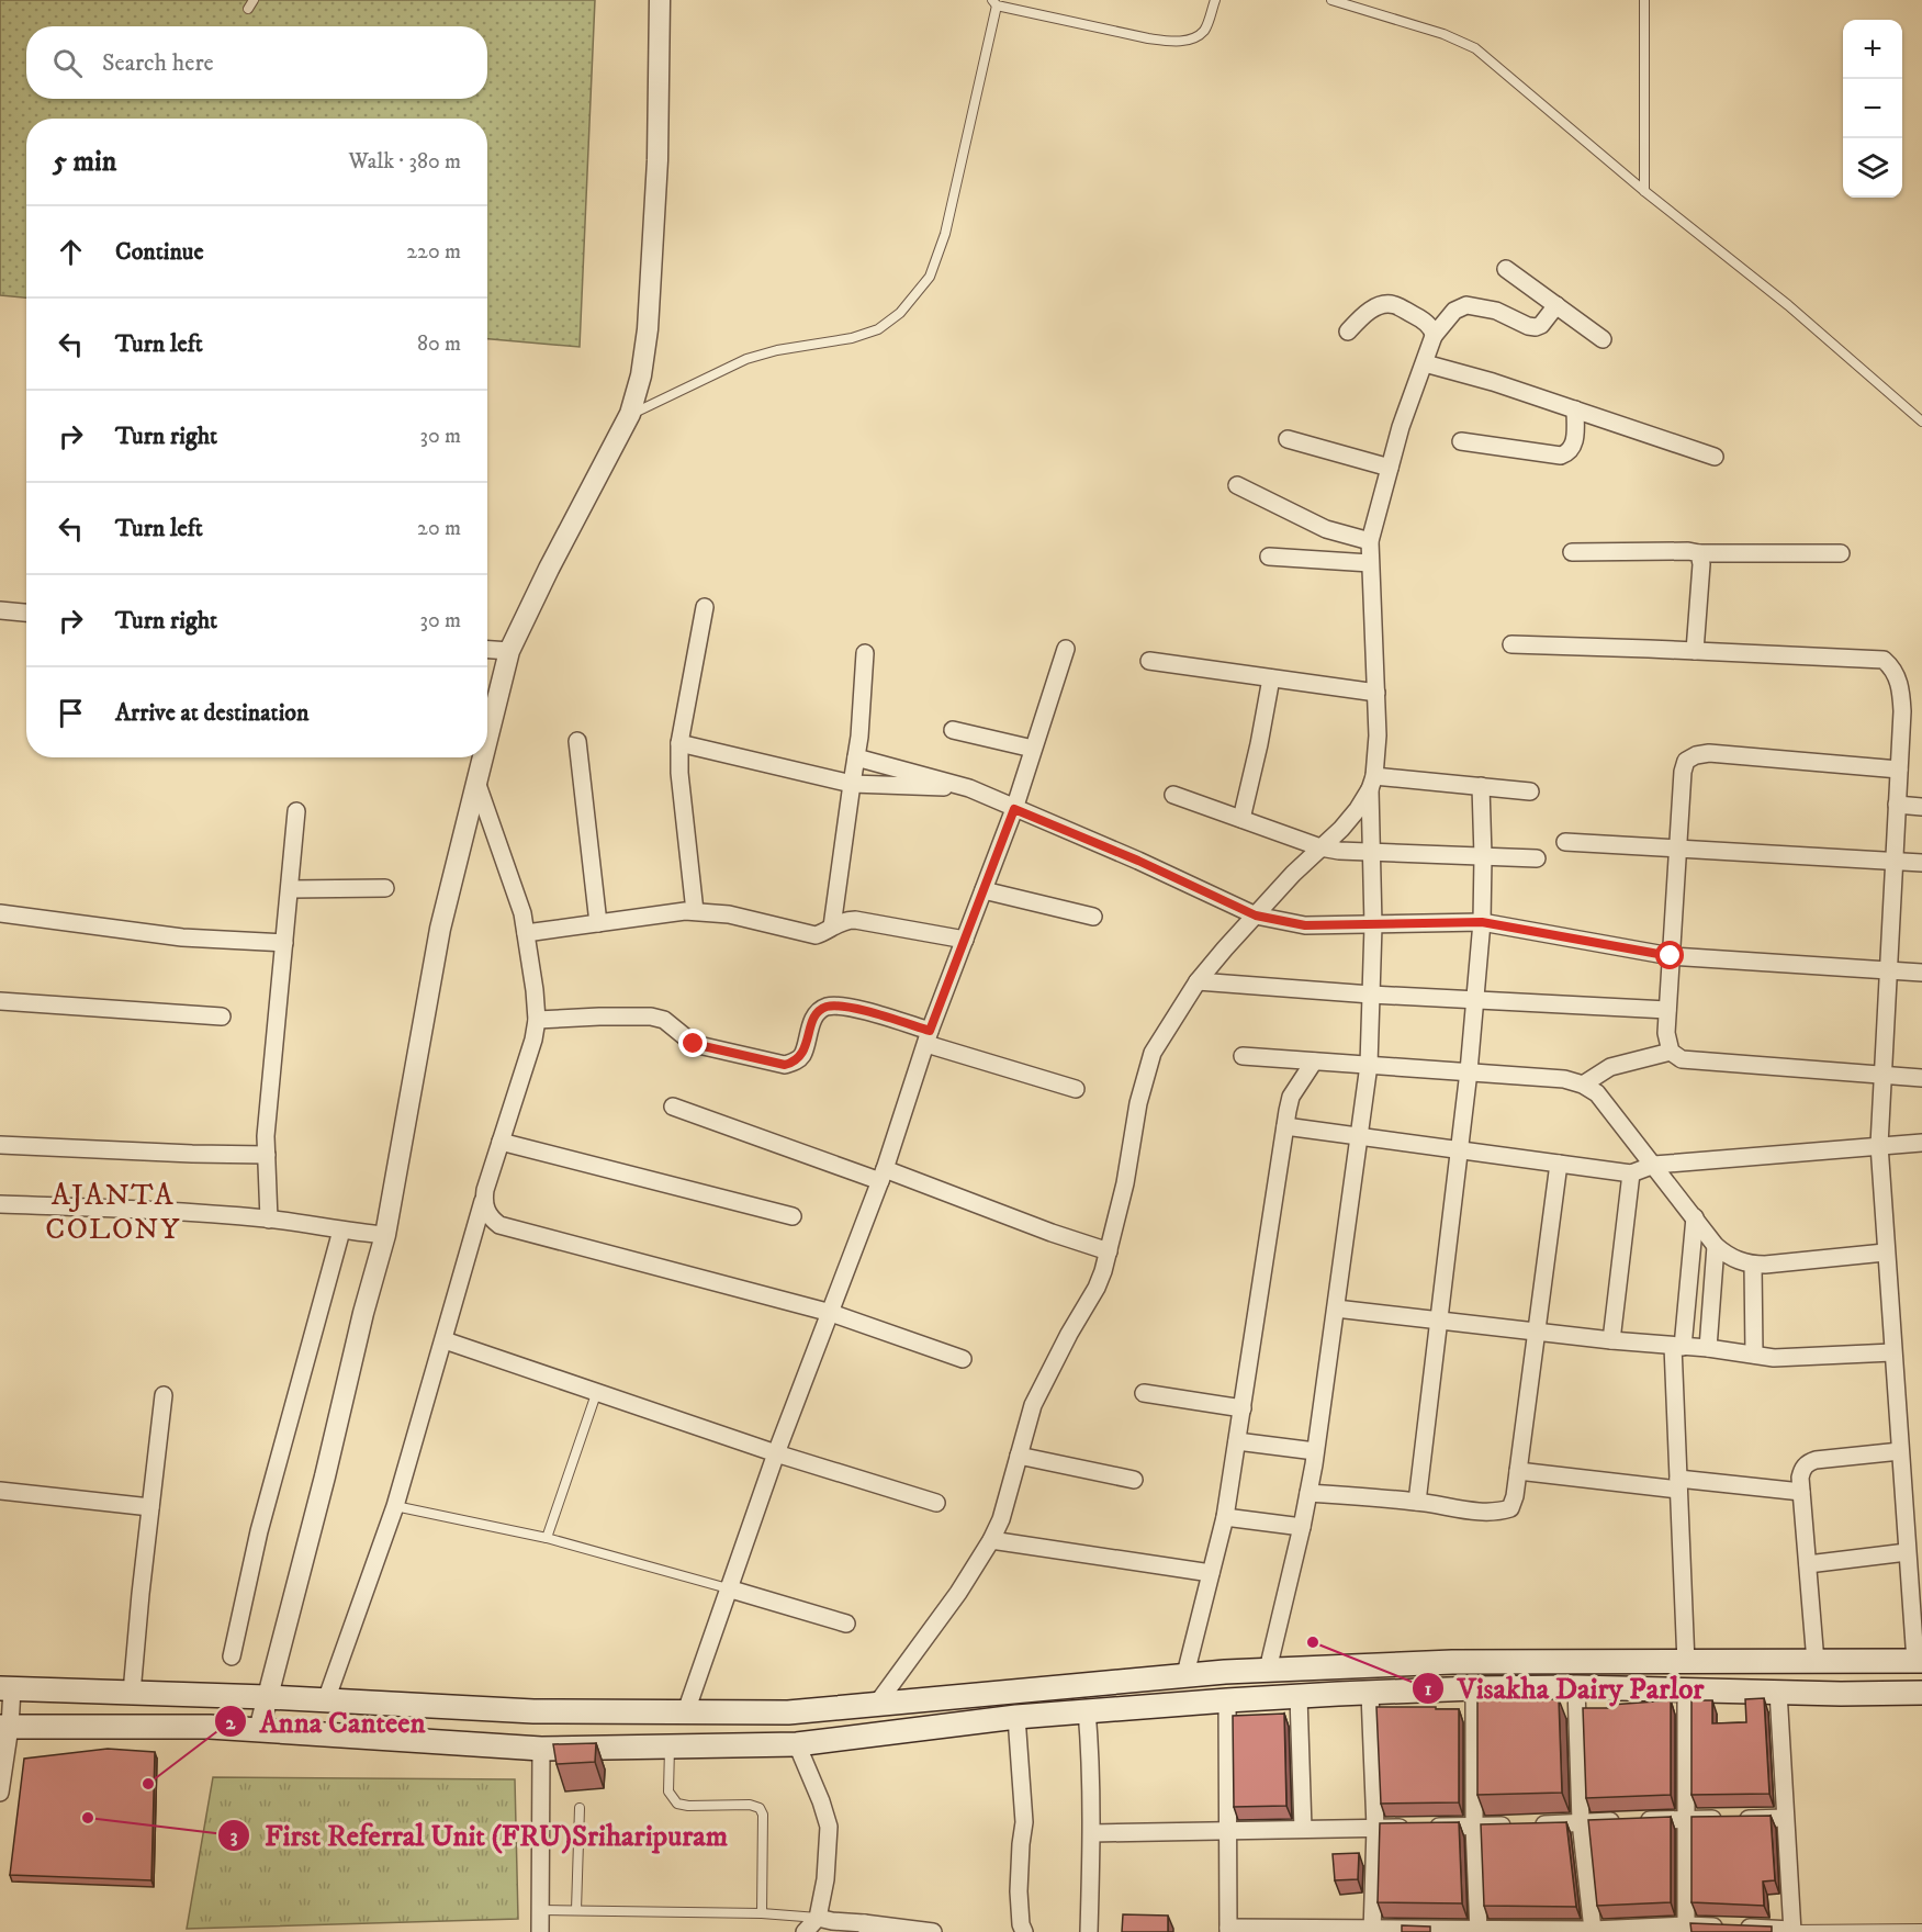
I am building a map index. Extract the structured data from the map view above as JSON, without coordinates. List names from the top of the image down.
{
  "districts": ["AJANTA COLONY"],
  "places": ["Visakha Dairy Parlor", "Anna Canteen", "First Referral Unit (FRU)Sriharipuram"],
  "page": {
    "map_buttons": ["+", "−"],
    "search": "Search here",
    "heading": ["5 min", "Walk · 380 m"],
    "list": [
      ["Continue", "220 m"],
      ["Turn left", "80 m"],
      ["Turn right", "30 m"],
      ["Turn left", "20 m"],
      ["Turn right", "30 m"],
      "Arrive at destination"
    ]
  }
}
